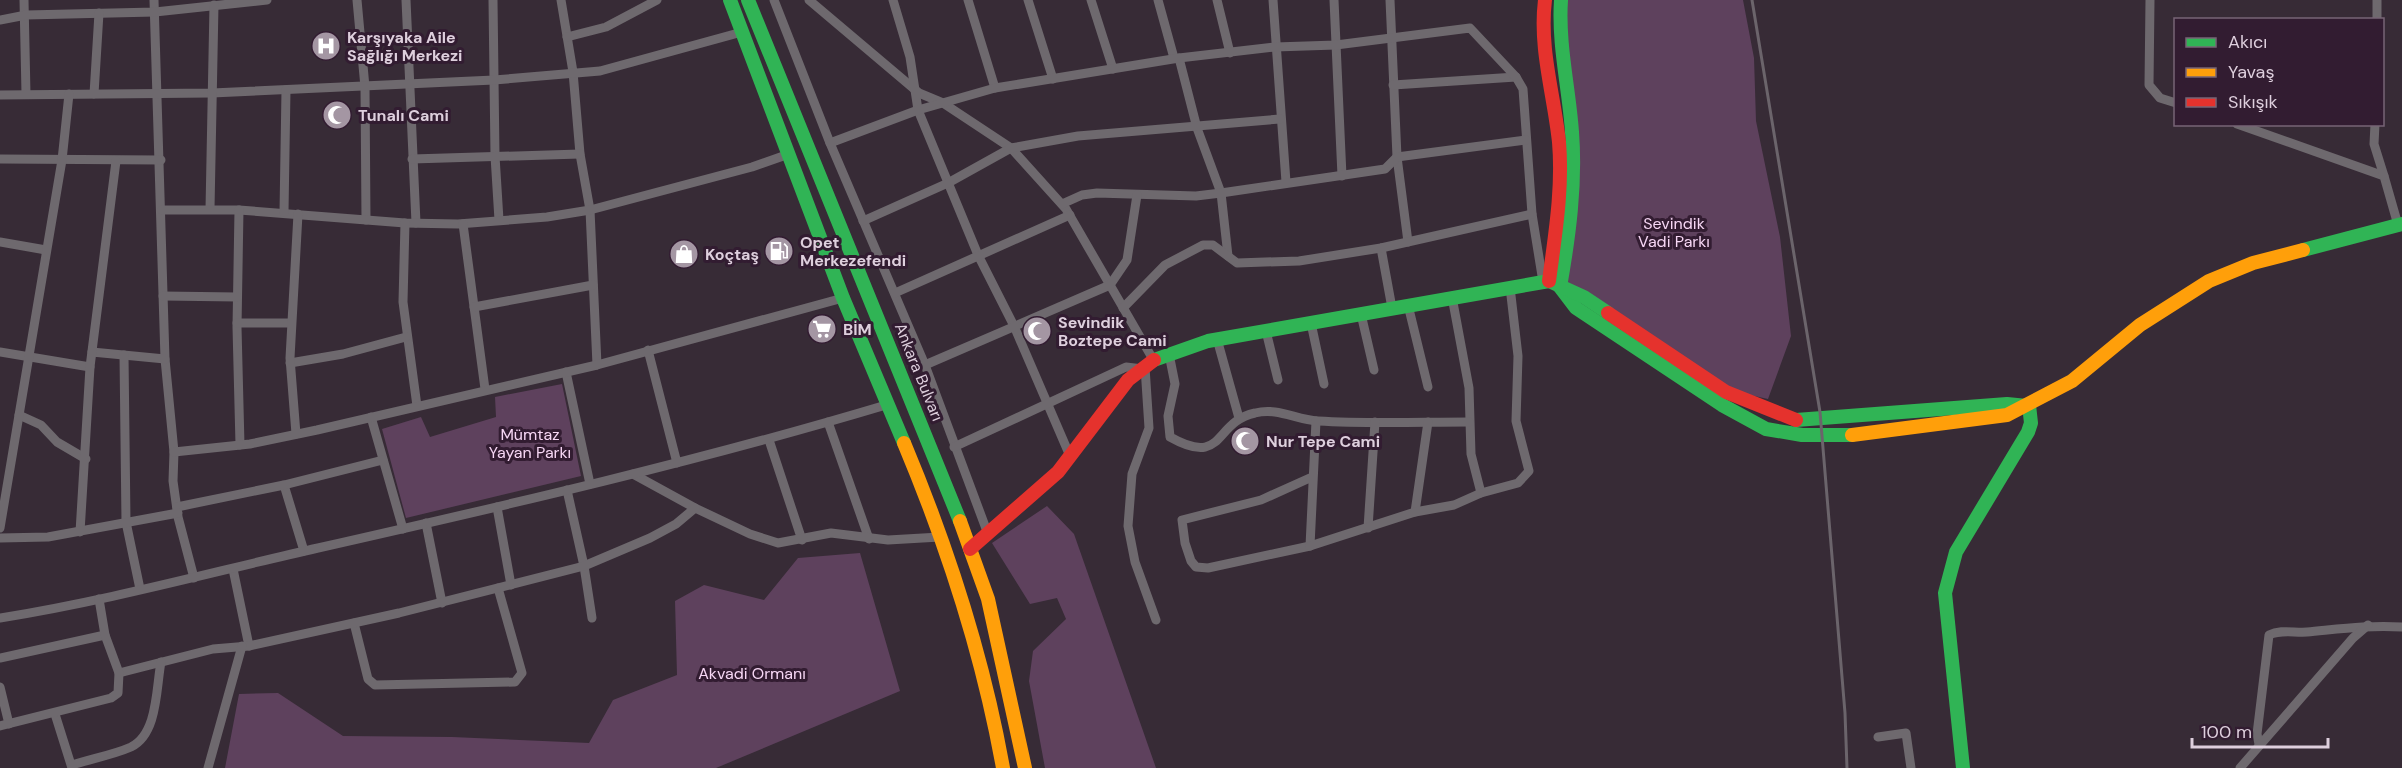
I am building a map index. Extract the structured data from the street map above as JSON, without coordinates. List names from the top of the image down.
{
  "streets": {
    "main road": ["Ankara Bulvarı"]
  },
  "parks": ["Sevindik Vadi Parkı", "Mümtaz Yayan Parkı", "Akvadi Ormanı"],
  "places": {
    "hospital": ["Karşıyaka Aile Sağlığı Merkezi"],
    "mosque": ["Tunalı Cami", "Sevindik Boztepe Cami", "Nur Tepe Cami"],
    "fuel station": ["Opet Merkezefendi"],
    "shop": ["Koçtaş"],
    "supermarket": ["BİM"]
  },
  "legend": ["Akıcı", "Yavaş", "Sıkışık"],
  "scale_bar": "100 m"
}
